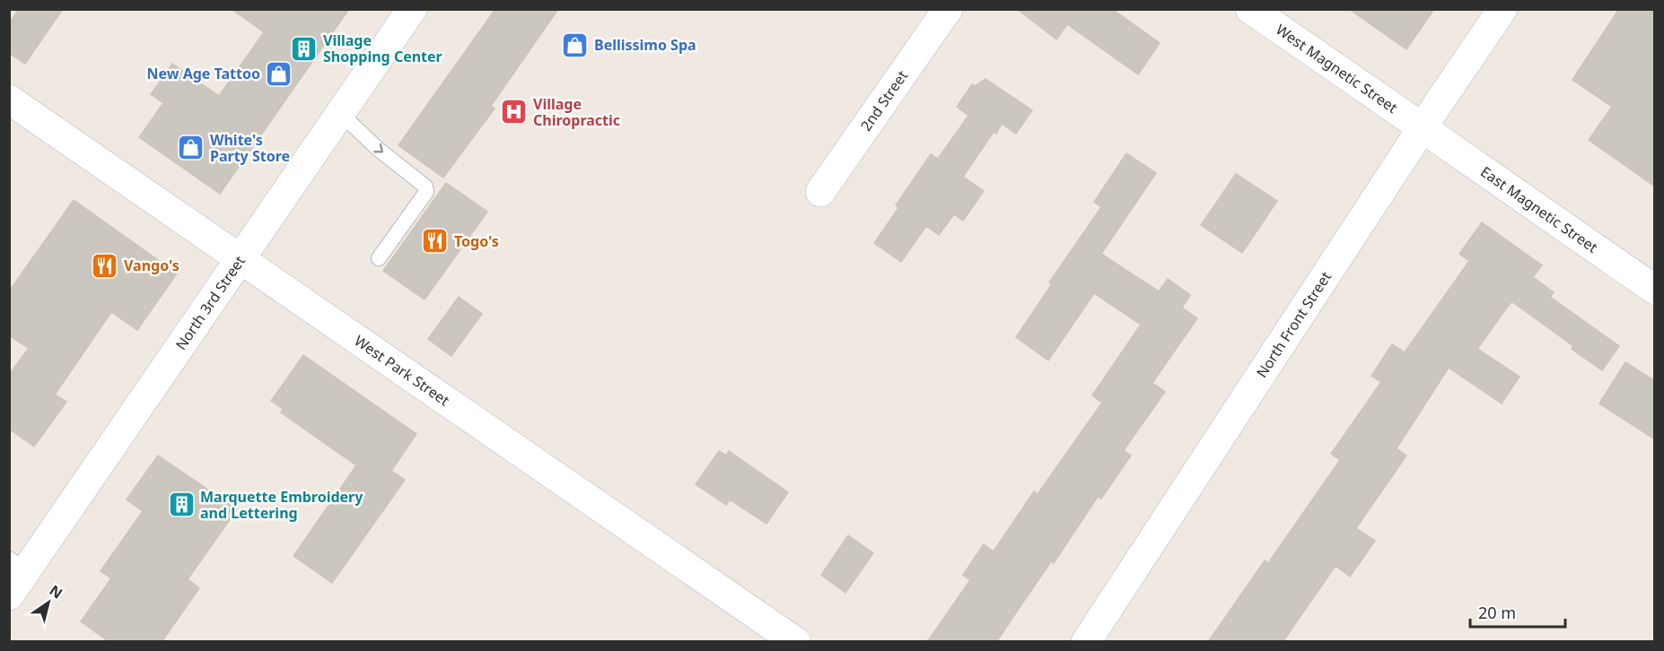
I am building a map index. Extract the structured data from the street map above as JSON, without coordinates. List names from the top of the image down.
{
  "streets": {
    "street": [
      "West Magnetic Street",
      "2nd Street",
      "East Magnetic Street",
      "North 3rd Street",
      "North Front Street",
      "West Park Street"
    ]
  },
  "crossings": [
    ["West Magnetic Street", "East Magnetic Street"],
    ["West Magnetic Street", "North Front Street"],
    ["East Magnetic Street", "North Front Street"],
    ["North 3rd Street", "West Park Street"]
  ],
  "places": {
    "shop": ["Bellissimo Spa", "New Age Tattoo", "White's Party Store"],
    "building": ["Village Shopping Center", "Marquette Embroidery and Lettering"],
    "hospital": ["Village Chiropractic"],
    "restaurant": ["Togo's", "Vango's"]
  },
  "scale_bar": "20 m",
  "north": "top right"
}
